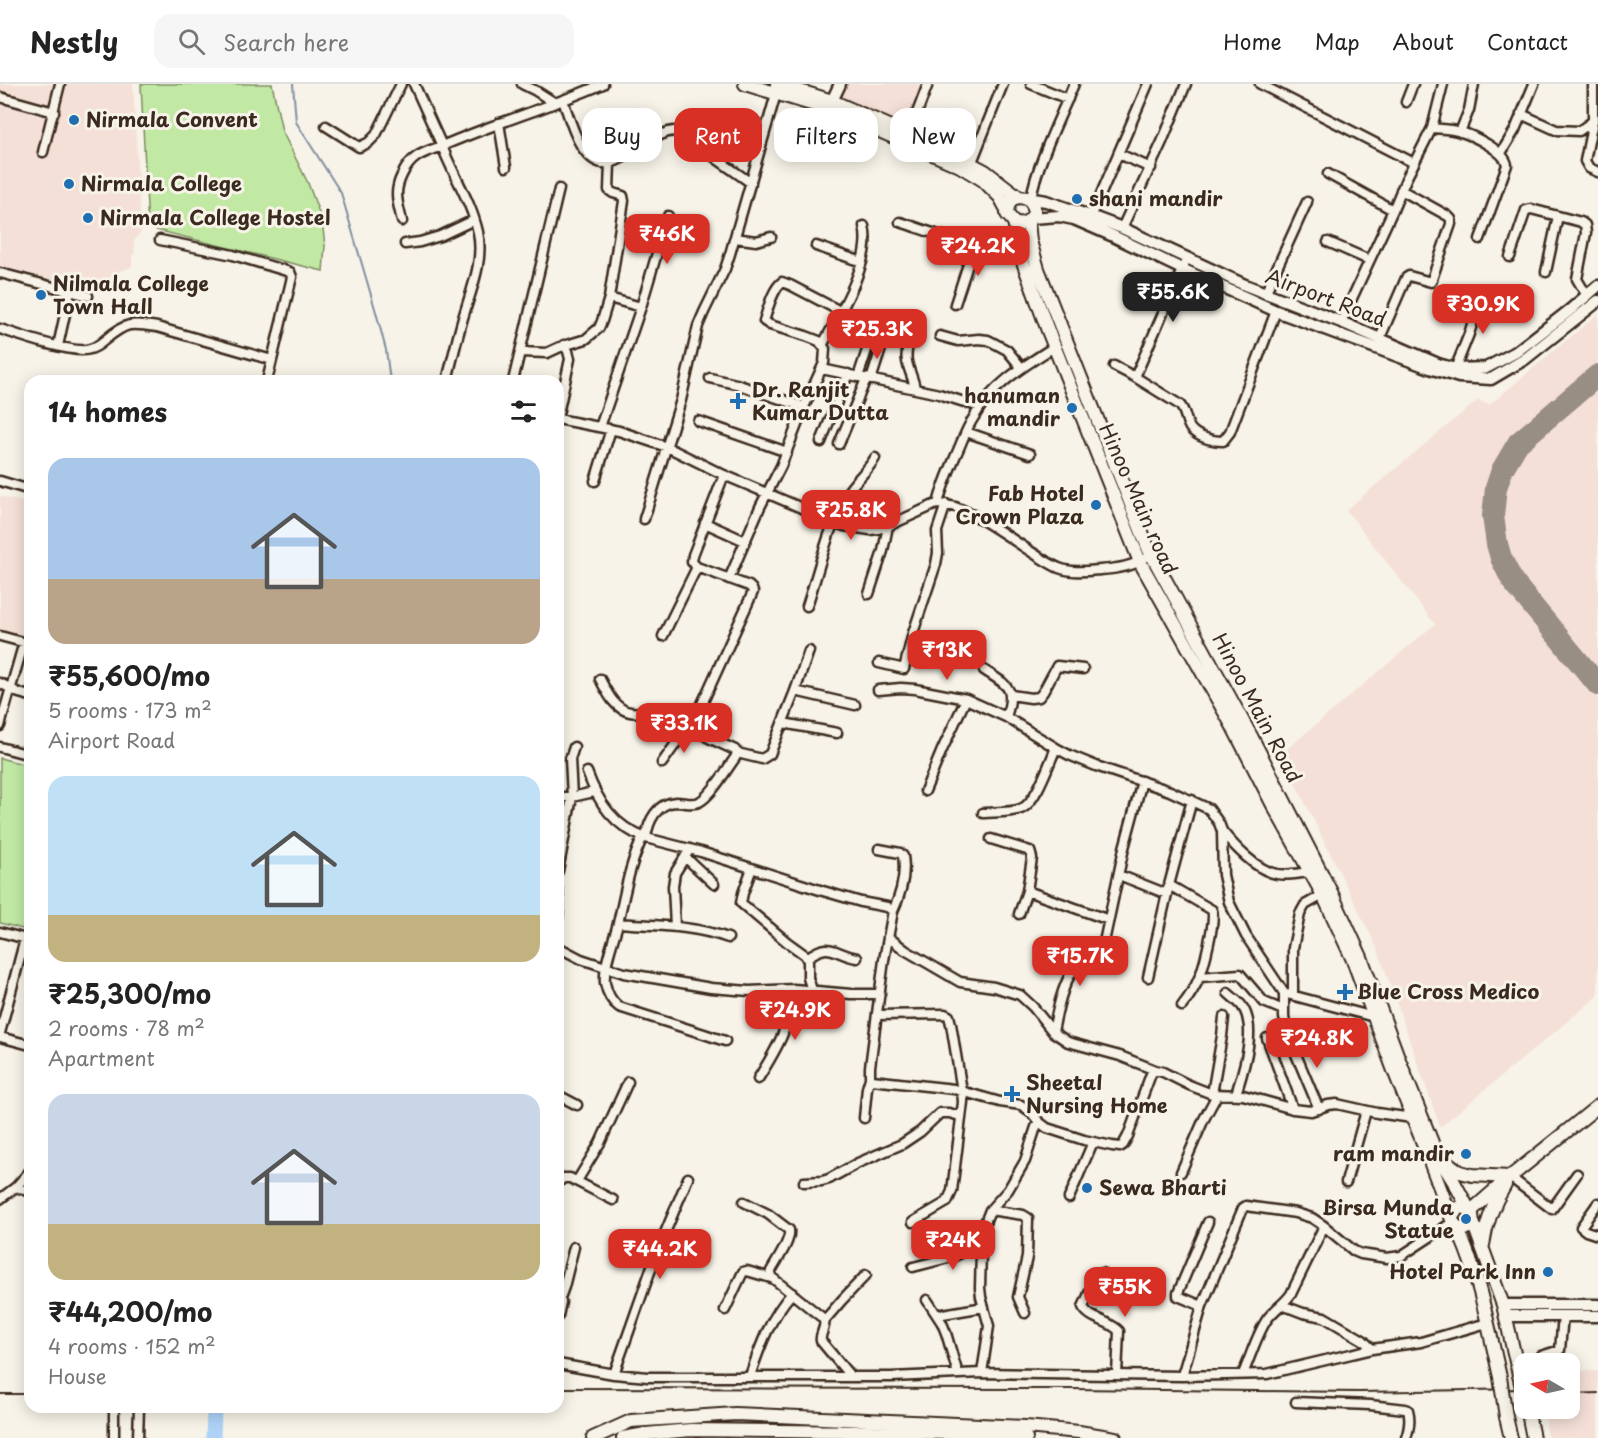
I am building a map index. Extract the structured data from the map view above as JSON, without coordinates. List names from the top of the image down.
{
  "streets": {
    "main road": ["Hinoo Main road", "Hinoo Main Road"],
    "street": ["Airport Road"]
  },
  "crossings": [
    ["Airport Road", "Hinoo Main road"],
    ["Airport Road", "Hinoo Main Road"],
    ["Hinoo Main road", "Hinoo Main Road"]
  ],
  "places": {
    "other": [
      "Nirmala Convent",
      "Nirmala College",
      "shani mandir",
      "Nirmala College Hostel",
      "Nilmala College Town Hall",
      "hanuman mandir",
      "Fab Hotel Crown Plaza",
      "ram mandir",
      "Sewa Bharti",
      "Birsa Munda Statue",
      "Hotel Park Inn"
    ],
    "health": ["Dr. Ranjit Kumar Dutta", "Blue Cross Medico", "Sheetal Nursing Home"]
  },
  "north": "left",
  "page": {
    "header": "Nestly",
    "search": "Search here",
    "nav": [
      "Home",
      "Map",
      "About",
      "Contact"
    ],
    "chip": [
      "Buy",
      "Rent",
      "Filters",
      "New"
    ],
    "price": [
      "₹46K",
      "₹24.2K",
      "₹55.6K",
      "₹30.9K",
      "₹25.3K",
      "₹25.8K",
      "₹13K",
      "₹33.1K",
      "₹15.7K",
      "₹24.9K",
      "₹24.8K",
      "₹24K",
      "₹44.2K",
      "₹55K"
    ],
    "heading": "14 homes",
    "list": [
      {
        "name": "₹55,600/mo",
        "note": "5 rooms · 173 m² · Airport Road"
      },
      {
        "name": "₹25,300/mo",
        "note": "2 rooms · 78 m² · Apartment"
      },
      {
        "name": "₹44,200/mo",
        "note": "4 rooms · 152 m² · House"
      }
    ]
  }
}
